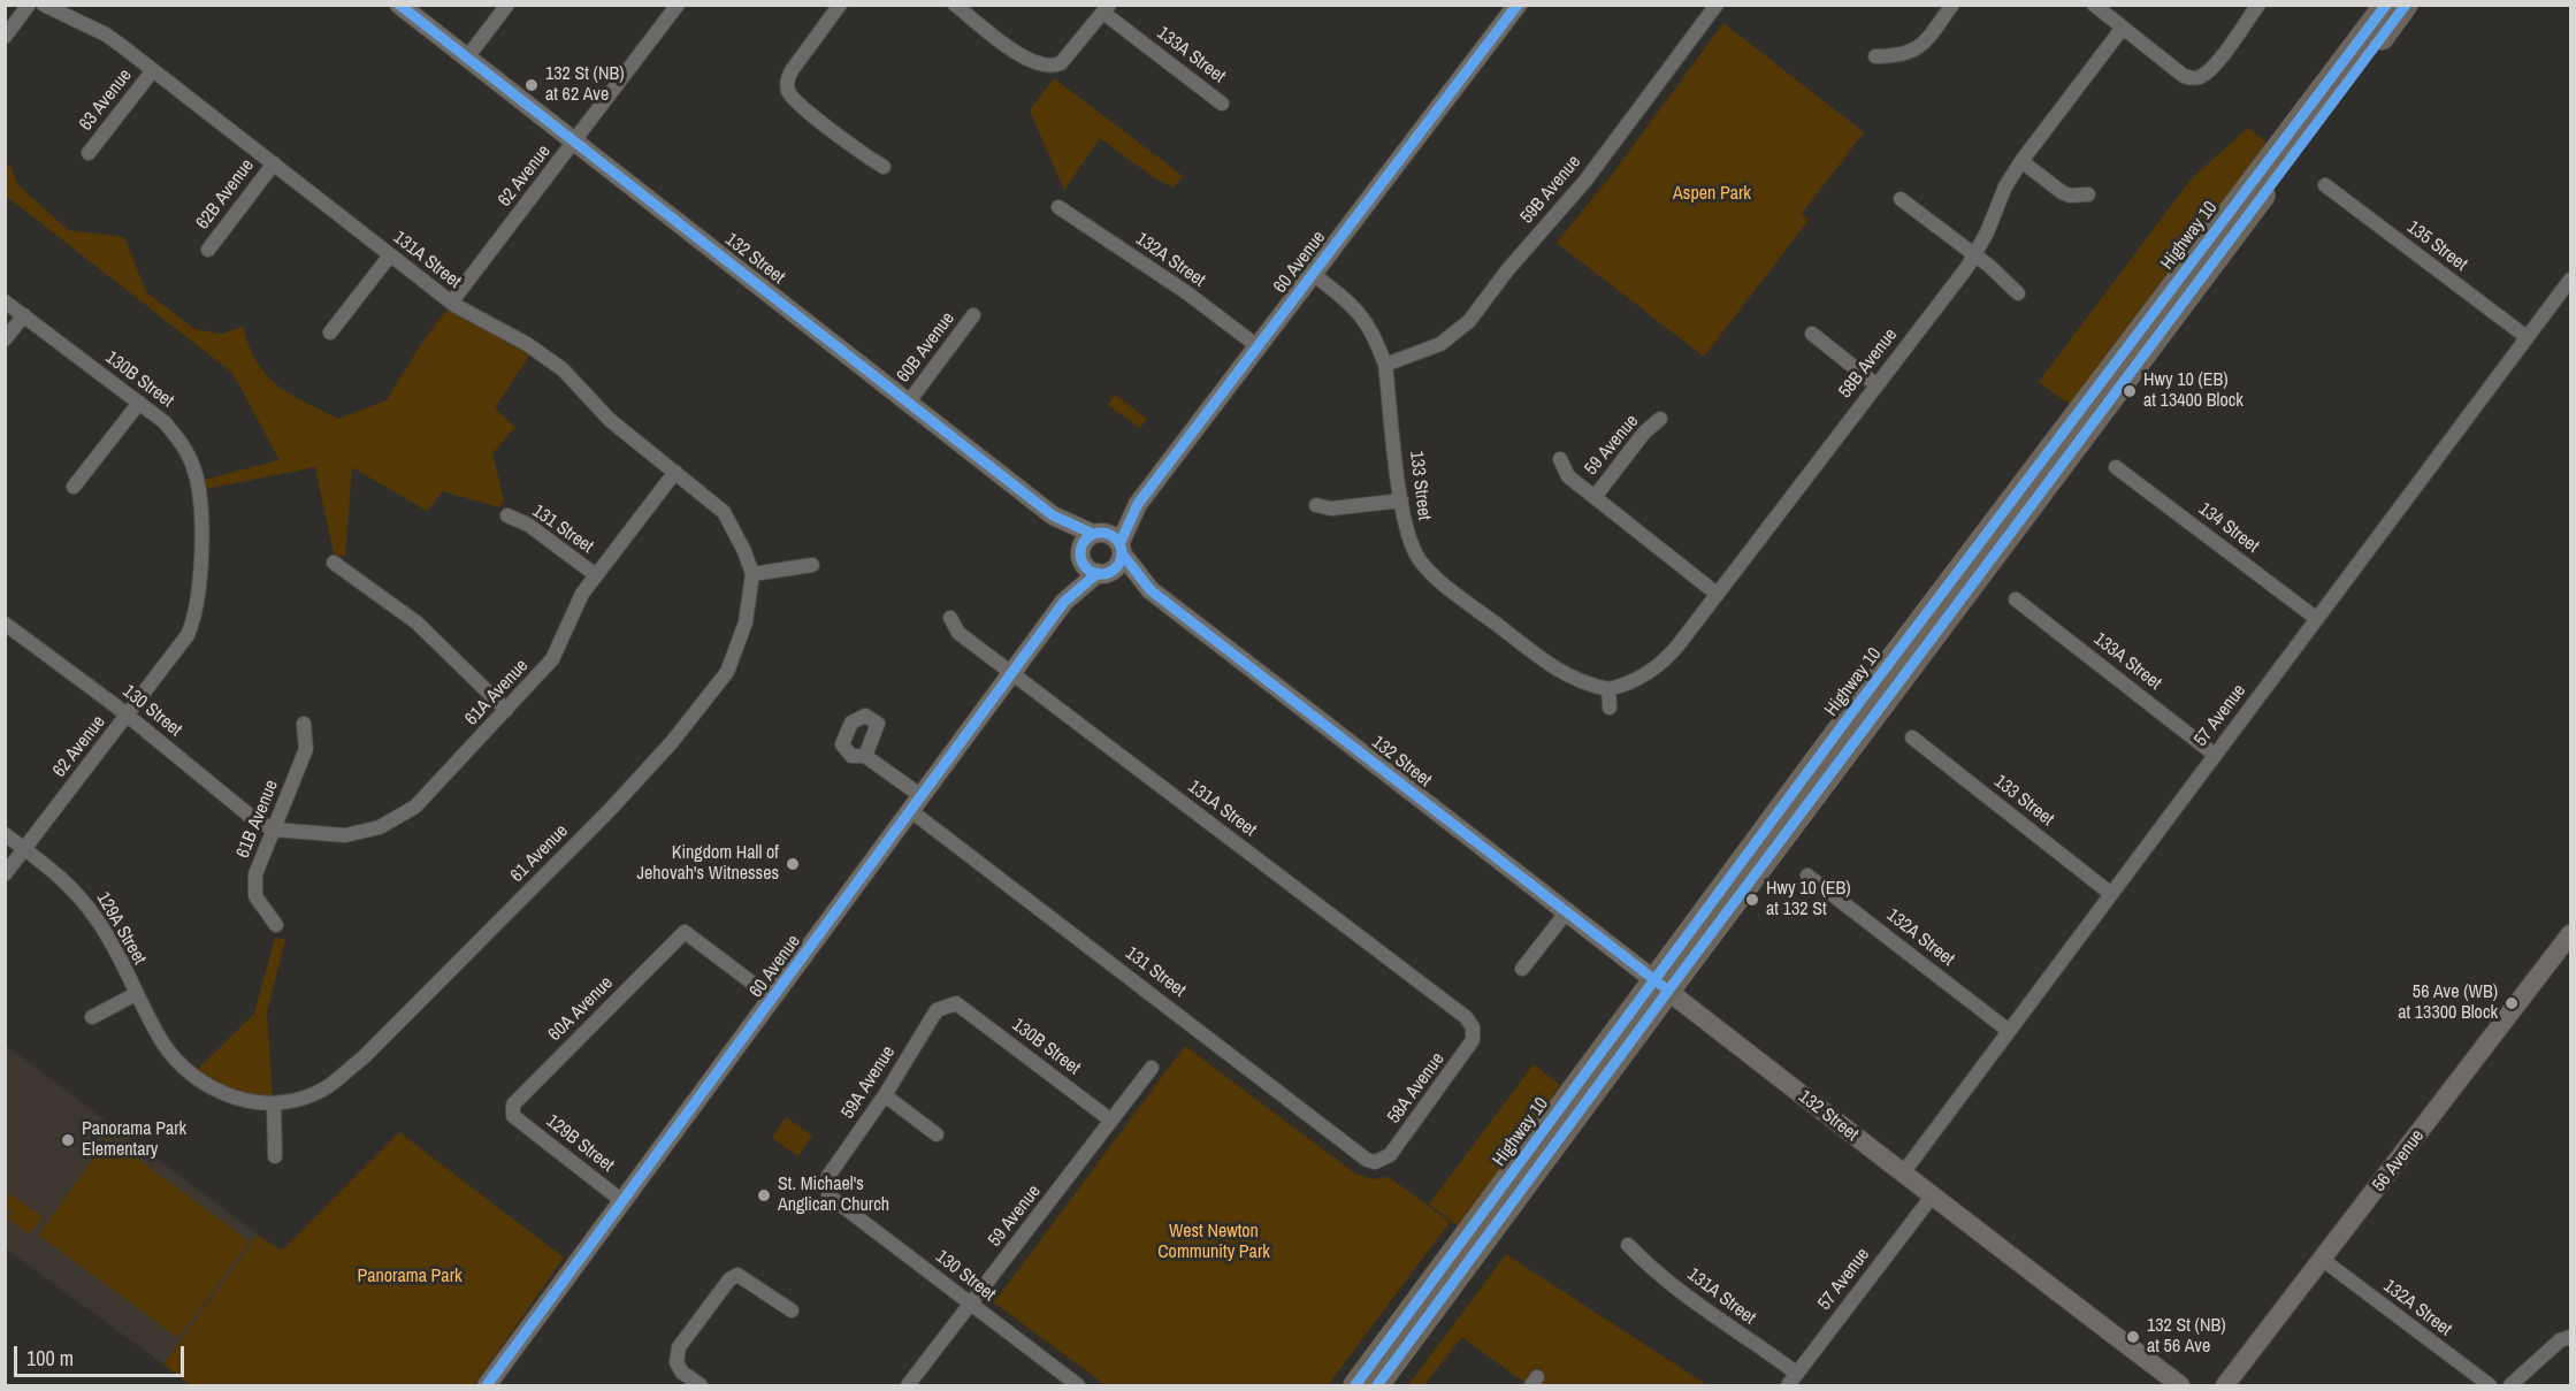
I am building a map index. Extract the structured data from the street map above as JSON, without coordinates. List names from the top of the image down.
{
  "streets": {
    "highway": ["Highway 10"],
    "street": [
      "133A Street",
      "63 Avenue",
      "62 Avenue",
      "59B Avenue",
      "62B Avenue",
      "135 Street",
      "132 Street",
      "131A Street",
      "132A Street",
      "60 Avenue",
      "60B Avenue",
      "58B Avenue",
      "130B Street",
      "59 Avenue",
      "133 Street",
      "134 Street",
      "131 Street",
      "61A Avenue",
      "130 Street",
      "57 Avenue",
      "61B Avenue",
      "61 Avenue",
      "129A Street",
      "60A Avenue",
      "59A Avenue",
      "58A Avenue",
      "129B Street",
      "56 Avenue"
    ]
  },
  "crossings": [
    ["133A Street", "57 Avenue"],
    ["63 Avenue", "131A Street"],
    ["62 Avenue", "132 Street"],
    ["62 Avenue", "131A Street"],
    ["62 Avenue", "130B Street"],
    ["62 Avenue", "130 Street"],
    ["62 Avenue", "129A Street"],
    ["59B Avenue", "133 Street"],
    ["62B Avenue", "131A Street"],
    ["Highway 10", "132 Street"],
    ["135 Street", "57 Avenue"],
    ["132 Street", "60 Avenue"],
    ["132 Street", "60B Avenue"],
    ["132 Street", "57 Avenue"],
    ["131A Street", "60 Avenue"],
    ["131A Street", "61A Avenue"],
    ["131A Street", "57 Avenue"],
    ["131A Street", "61 Avenue"],
    ["131A Street", "58A Avenue"],
    ["132A Street", "60 Avenue"],
    ["132A Street", "57 Avenue"],
    ["132A Street", "56 Avenue"],
    ["60 Avenue", "133 Street"],
    ["60 Avenue", "131 Street"],
    ["60 Avenue", "60A Avenue"],
    ["60 Avenue", "129B Street"],
    ["58B Avenue", "133 Street"],
    ["130B Street", "59 Avenue"],
    ["130B Street", "59A Avenue"],
    ["59 Avenue", "130 Street"],
    ["133 Street", "57 Avenue"],
    ["134 Street", "57 Avenue"],
    ["131 Street", "61A Avenue"],
    ["131 Street", "58A Avenue"],
    ["61A Avenue", "130 Street"],
    ["61A Avenue", "61B Avenue"],
    ["130 Street", "61B Avenue"],
    ["130 Street", "59A Avenue"],
    ["61 Avenue", "129A Street"],
    ["60A Avenue", "129B Street"]
  ],
  "parks": ["Aspen Park", "West Newton Community Park", "Panorama Park"],
  "places": [
    "132 St (NB) at 62 Ave",
    "Hwy 10 (EB) at 13400 Block",
    "Kingdom Hall of Jehovah's Witnesses",
    "Hwy 10 (EB) at 132 St",
    "56 Ave (WB) at 13300 Block",
    "Panorama Park Elementary",
    "St. Michael's Anglican Church",
    "132 St (NB) at 56 Ave"
  ],
  "scale_bar": "100 m"
}
